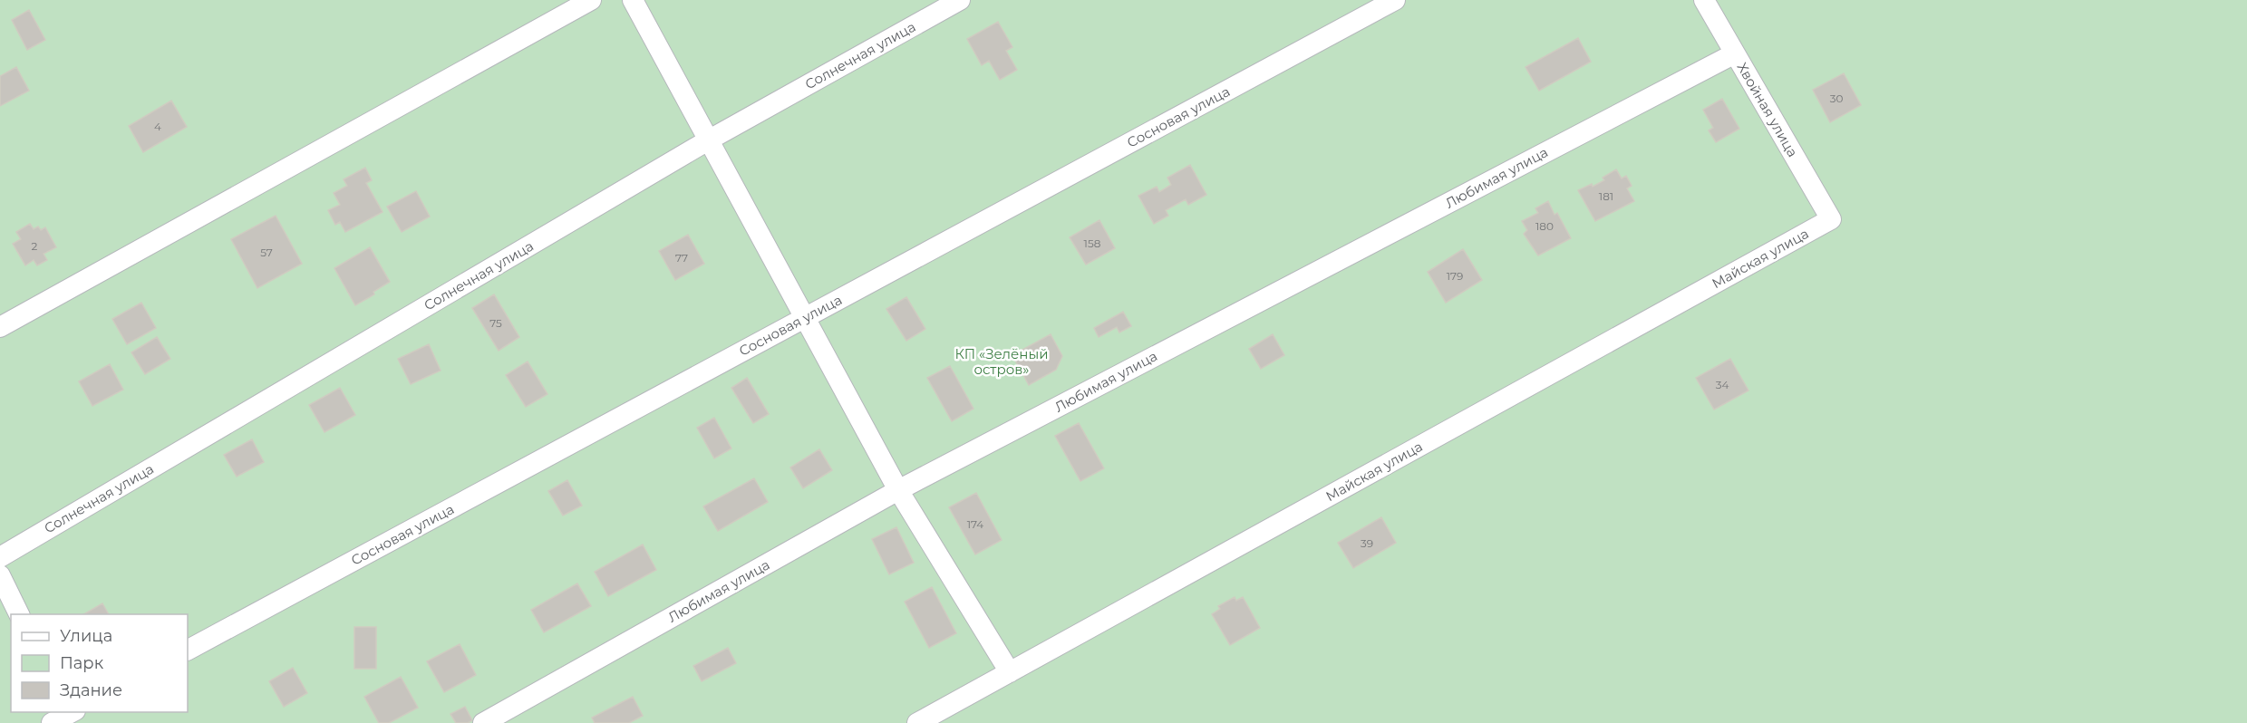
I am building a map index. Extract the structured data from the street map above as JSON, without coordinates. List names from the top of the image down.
{
  "streets": {
    "street": [
      "Солнечная улица",
      "Хвойная улица",
      "Сосновая улица",
      "Любимая улица",
      "Майская улица"
    ]
  },
  "crossings": [
    ["Хвойная улица", "Любимая улица"],
    ["Хвойная улица", "Майская улица"]
  ],
  "parks": ["КП «Зелёный остров»"],
  "house_numbers": [
    "30",
    "4",
    "181",
    "180",
    "158",
    "2",
    "57",
    "77",
    "179",
    "75",
    "34",
    "174",
    "39"
  ],
  "legend": ["Улица", "Парк", "Здание"]
}
